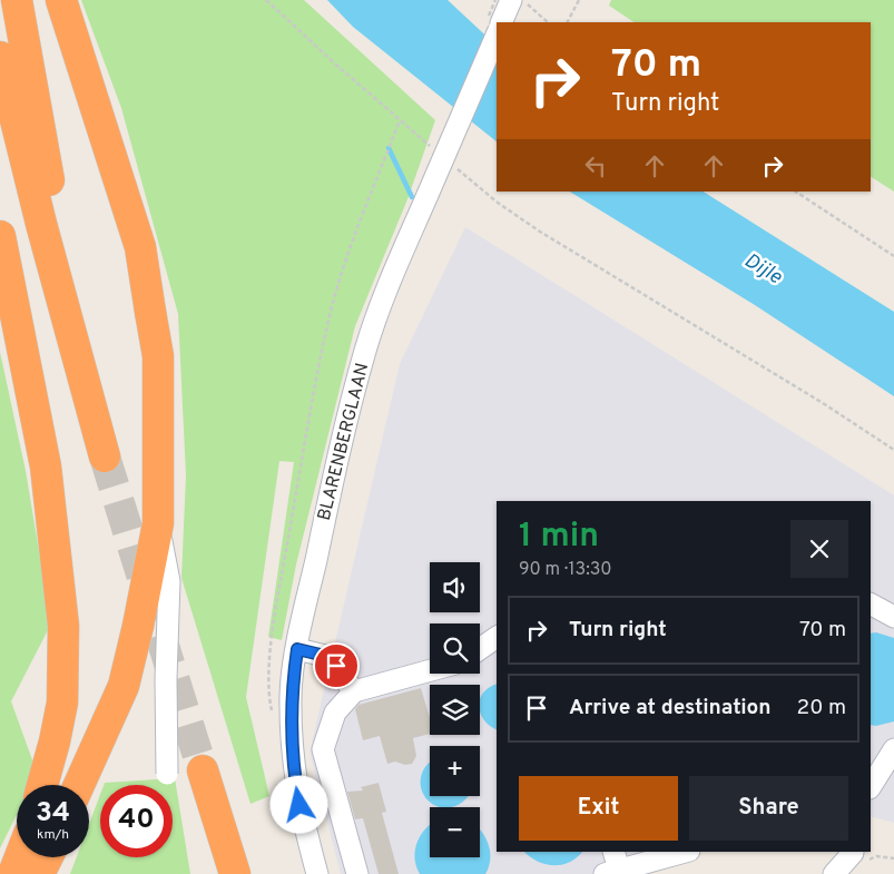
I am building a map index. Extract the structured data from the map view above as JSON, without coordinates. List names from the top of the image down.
{
  "streets": {
    "street": ["BLARENBERGLAAN"]
  },
  "water": ["Dijle"],
  "page": {
    "turn": ["70 m", "Turn right"],
    "heading": ["1 min", "90 m · 13:30"],
    "map_buttons": ["+", "−"],
    "list": [
      {
        "name": "Turn right",
        "value": "70 m"
      },
      {
        "name": "Arrive at destination",
        "value": "20 m"
      }
    ],
    "buttons": ["Exit", "Share"],
    "speed": "34 km/h",
    "limit": "40"
  }
}
